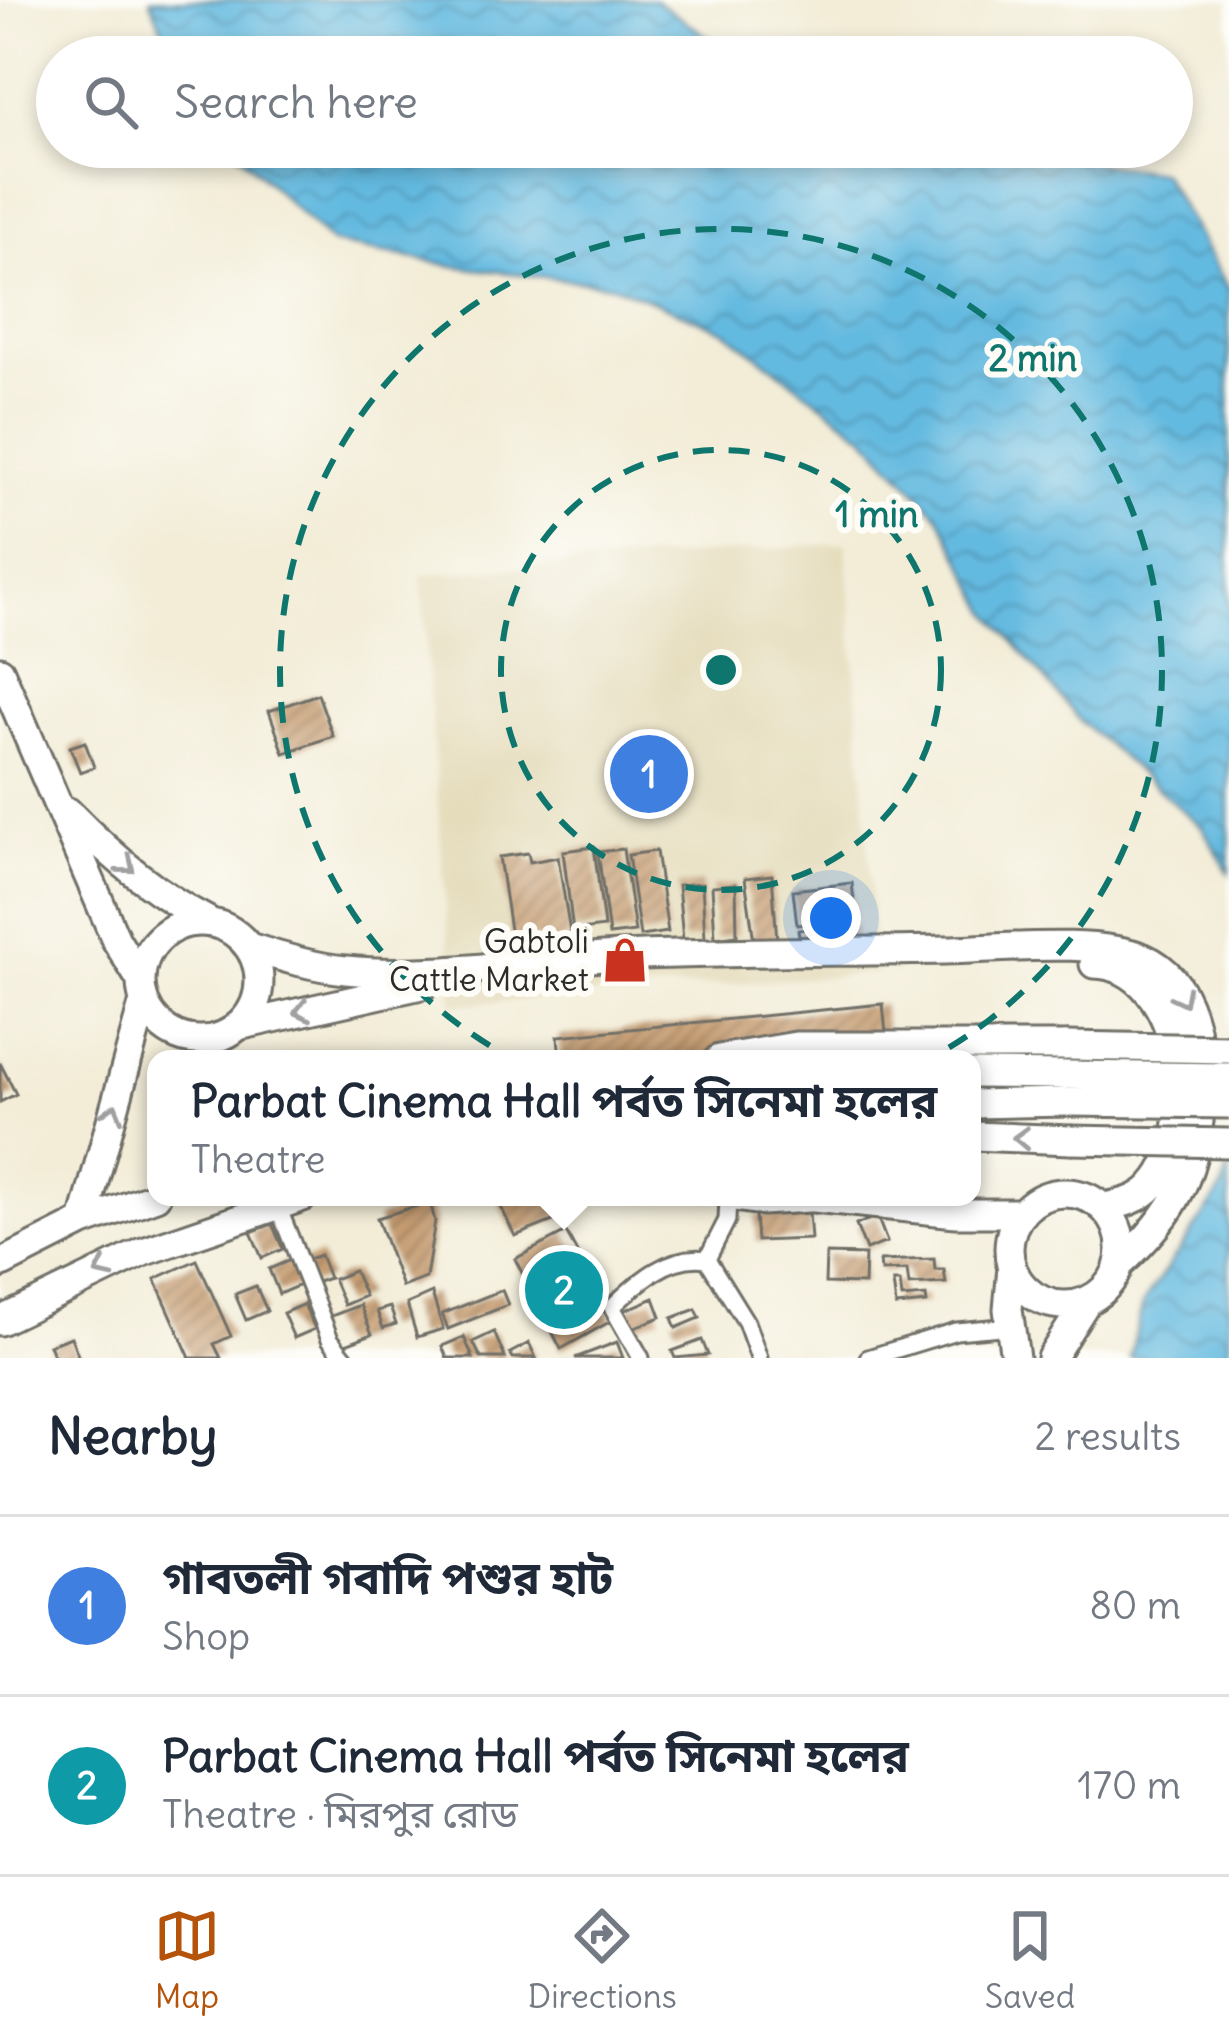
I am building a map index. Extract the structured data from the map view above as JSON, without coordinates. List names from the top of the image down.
{
  "places": {
    "shop": ["Gabtoli Cattle Market"]
  },
  "page": {
    "search": "Search here",
    "pins": ["1", "2"],
    "popup": ["Parbat Cinema Hall পর্বত সিনেমা হলের", "Theatre"],
    "heading": ["Nearby", "2 results"],
    "list": [
      {
        "mark": "1",
        "name": "গাবতলী গবাদি পশুর হাট",
        "note": "Shop",
        "value": "80 m"
      },
      {
        "mark": "2",
        "name": "Parbat Cinema Hall পর্বত সিনেমা হলের",
        "note": "Theatre · মিরপুর রোড",
        "value": "170 m"
      }
    ],
    "nav": ["Map", "Directions", "Saved"]
  },
  "rings": ["2 min", "1 min"]
}
